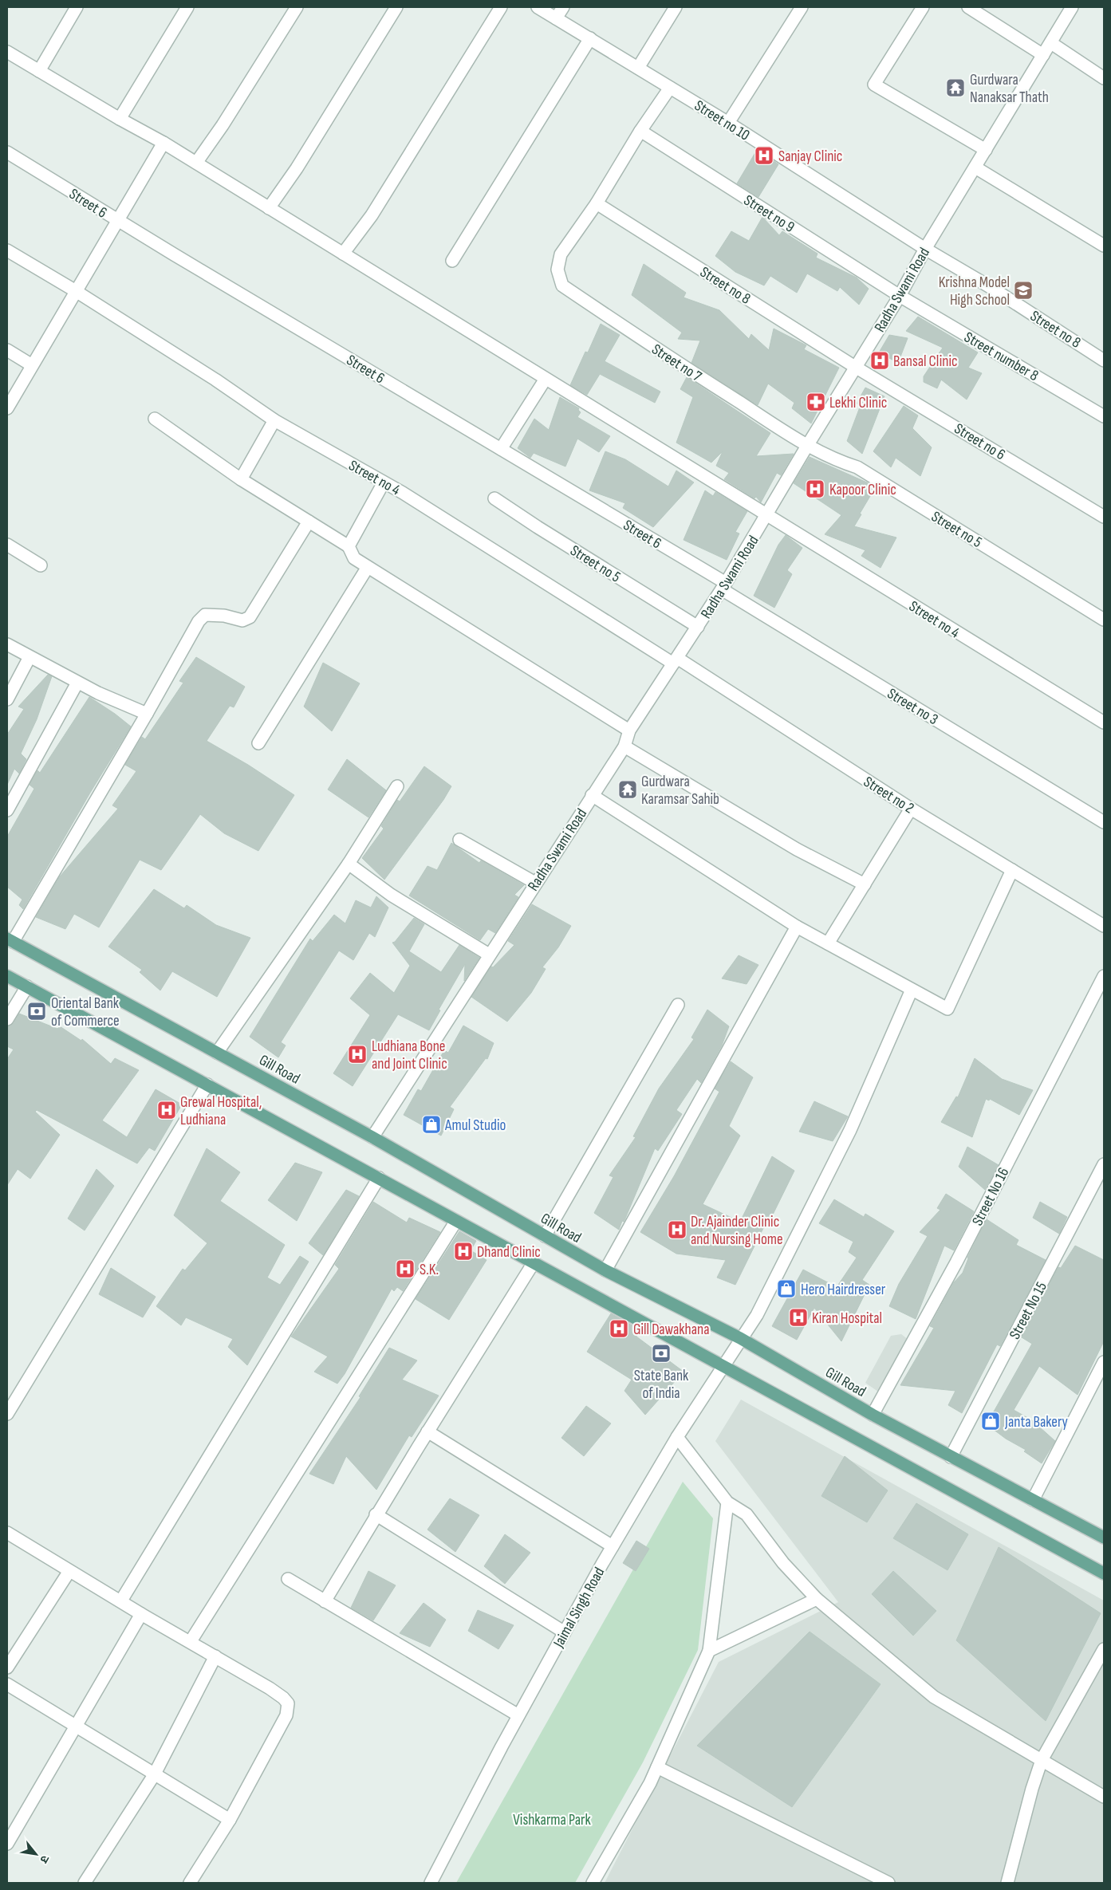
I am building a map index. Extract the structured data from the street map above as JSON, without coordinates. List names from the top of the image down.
{
  "streets": {
    "main road": ["Gill Road"],
    "street": [
      "Street no 10",
      "Street 6",
      "Street no 9",
      "Street no 8",
      "Radha Swami Road",
      "Street number 8",
      "Street no 7",
      "Street no 6",
      "Street no 4",
      "Street no 5",
      "Street no 3",
      "Street no 2",
      "Street No 16",
      "Street No 15",
      "Jaimal Singh Road"
    ]
  },
  "crossings": [
    ["Street no 10", "Street no 8"],
    ["Street no 10", "Radha Swami Road"],
    ["Street 6", "Radha Swami Road"],
    ["Street 6", "Street no 3"],
    ["Street no 9", "Radha Swami Road"],
    ["Street no 9", "Street number 8"],
    ["Street no 8", "Radha Swami Road"],
    ["Street no 8", "Street no 7"],
    ["Street no 8", "Street no 6"],
    ["Radha Swami Road", "Street number 8"],
    ["Radha Swami Road", "Street no 7"],
    ["Radha Swami Road", "Street no 6"],
    ["Radha Swami Road", "Street no 4"],
    ["Radha Swami Road", "Street no 5"],
    ["Radha Swami Road", "Street no 3"],
    ["Radha Swami Road", "Street no 2"],
    ["Radha Swami Road", "Gill Road"],
    ["Street no 7", "Street no 5"],
    ["Street no 4", "Street no 2"],
    ["Gill Road", "Street No 16"],
    ["Gill Road", "Street No 15"],
    ["Gill Road", "Jaimal Singh Road"]
  ],
  "parks": ["Vishkarma Park"],
  "places": {
    "temple": ["Gurdwara Nanaksar Thath", "Gurdwara Karamsar Sahib"],
    "hospital": [
      "Sanjay Clinic",
      "Bansal Clinic",
      "Kapoor Clinic",
      "Ludhiana Bone and Joint Clinic",
      "Grewal Hospital, Ludhiana",
      "Dr. Ajainder Clinic and Nursing Home",
      "Dhand Clinic",
      "S.K.",
      "Kiran Hospital",
      "Gill Dawakhana"
    ],
    "school or university": ["Krishna Model High School"],
    "pharmacy": ["Lekhi Clinic"],
    "bank": ["Oriental Bank of Commerce", "State Bank of India"],
    "shop": ["Amul Studio", "Hero Hairdresser", "Janta Bakery"]
  },
  "north": "bottom right"
}
